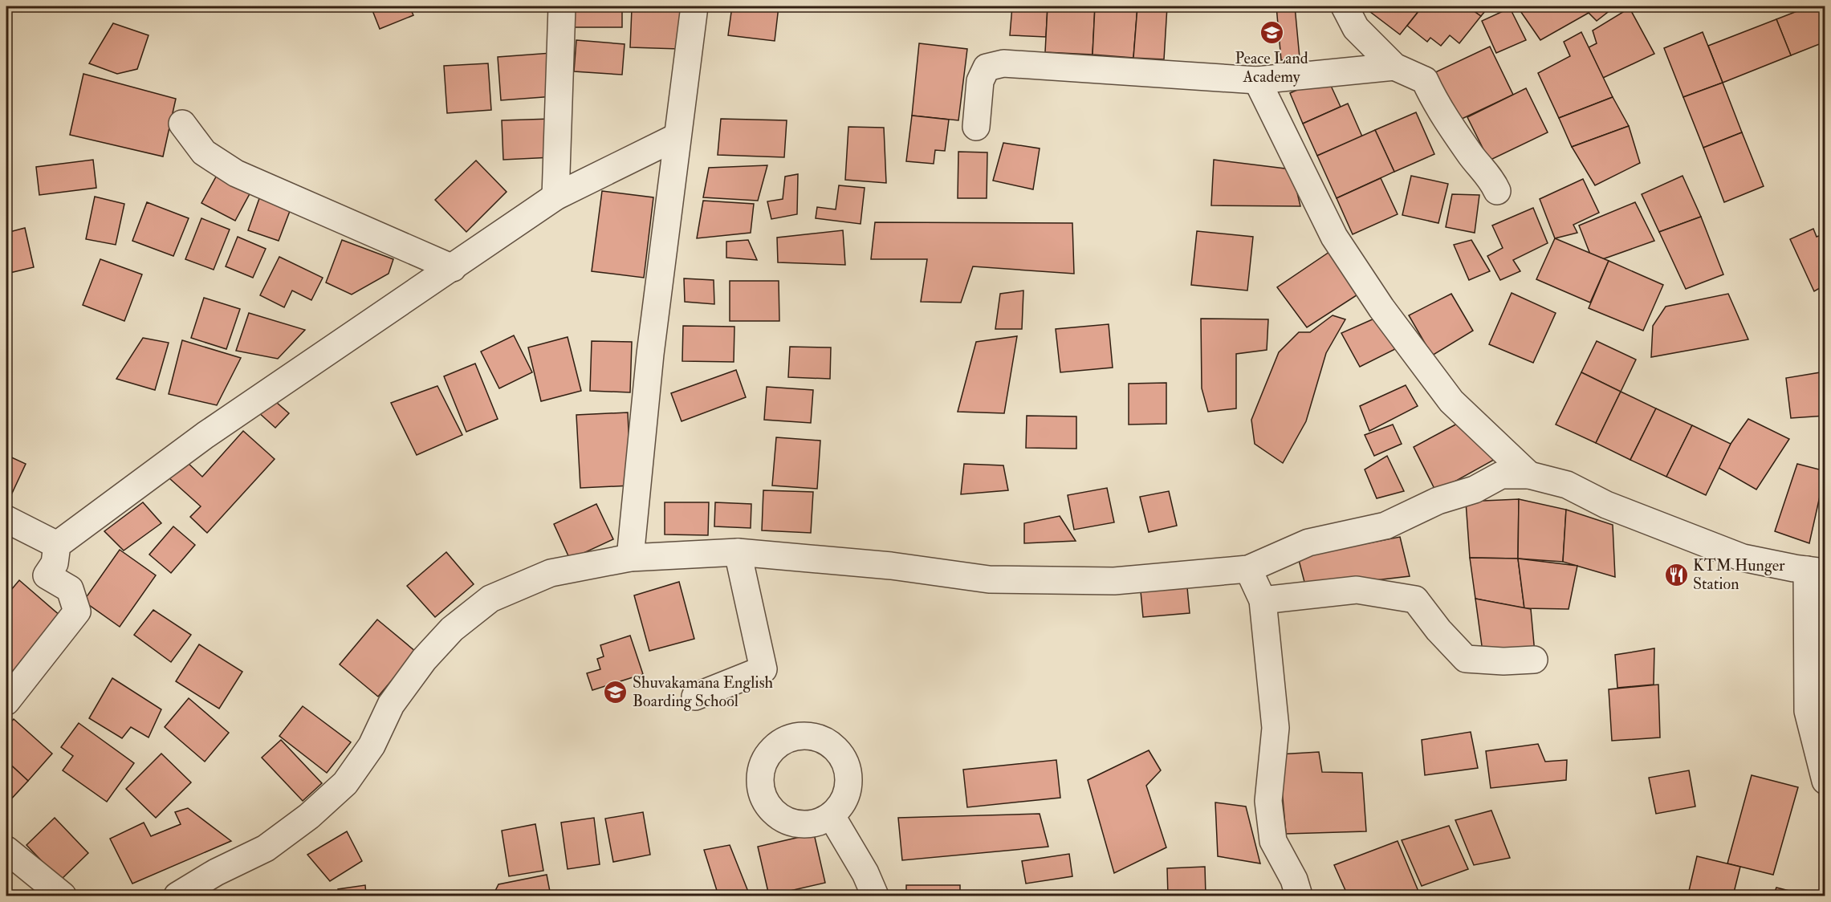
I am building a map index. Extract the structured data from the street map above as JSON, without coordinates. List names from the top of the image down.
{
  "places": {
    "school or university": ["Peace Land Academy", "Shuvakamana English Boarding School"],
    "restaurant": ["KTM Hunger Station"]
  }
}
